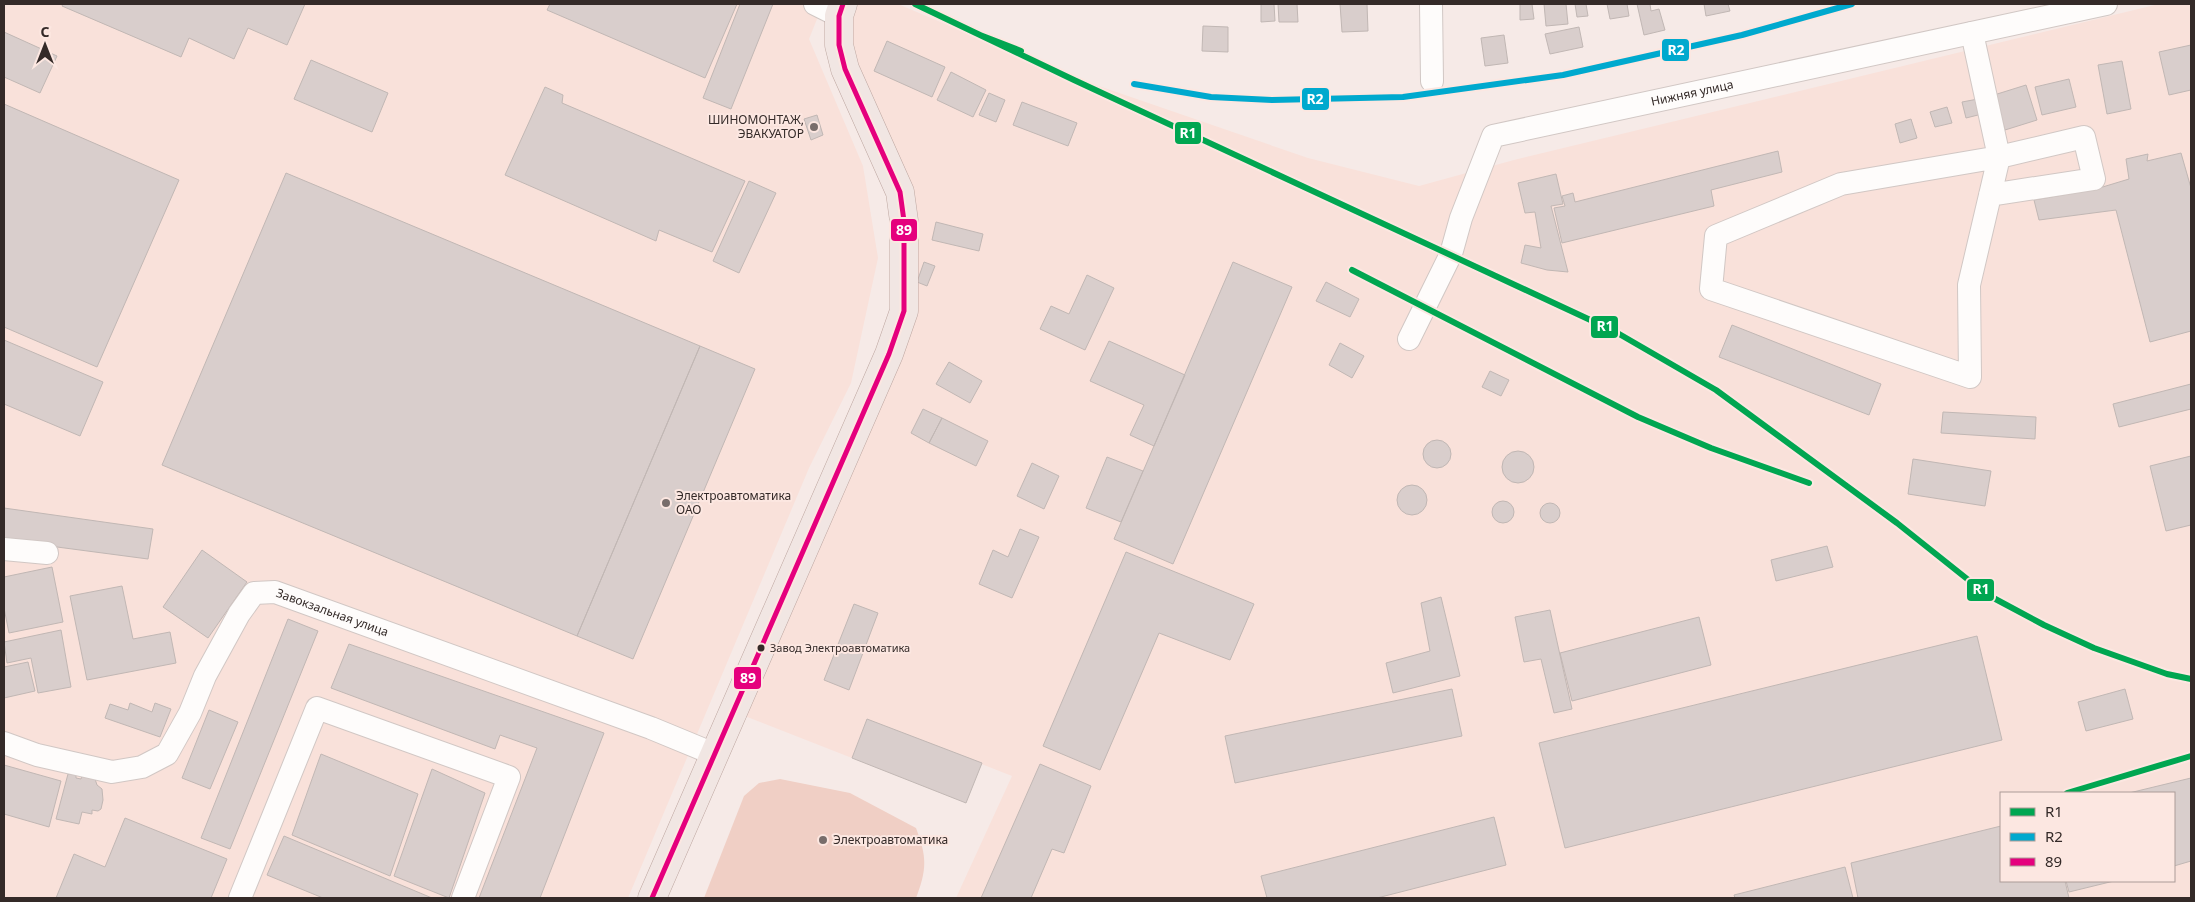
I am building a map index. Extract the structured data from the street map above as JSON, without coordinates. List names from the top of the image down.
{
  "streets": {
    "street": ["Нижняя улица", "Завокзальная улица"]
  },
  "places": [
    "ШИНОМОНТАЖ, ЭВАКУАТОР",
    "Электроавтоматика ОАО",
    "Завод Электроавтоматика",
    "Электроавтоматика"
  ],
  "lines": ["transit line R1", "transit line R2", "transit line 89"],
  "legend": ["R1", "R2", "89"],
  "north": "top"
}
